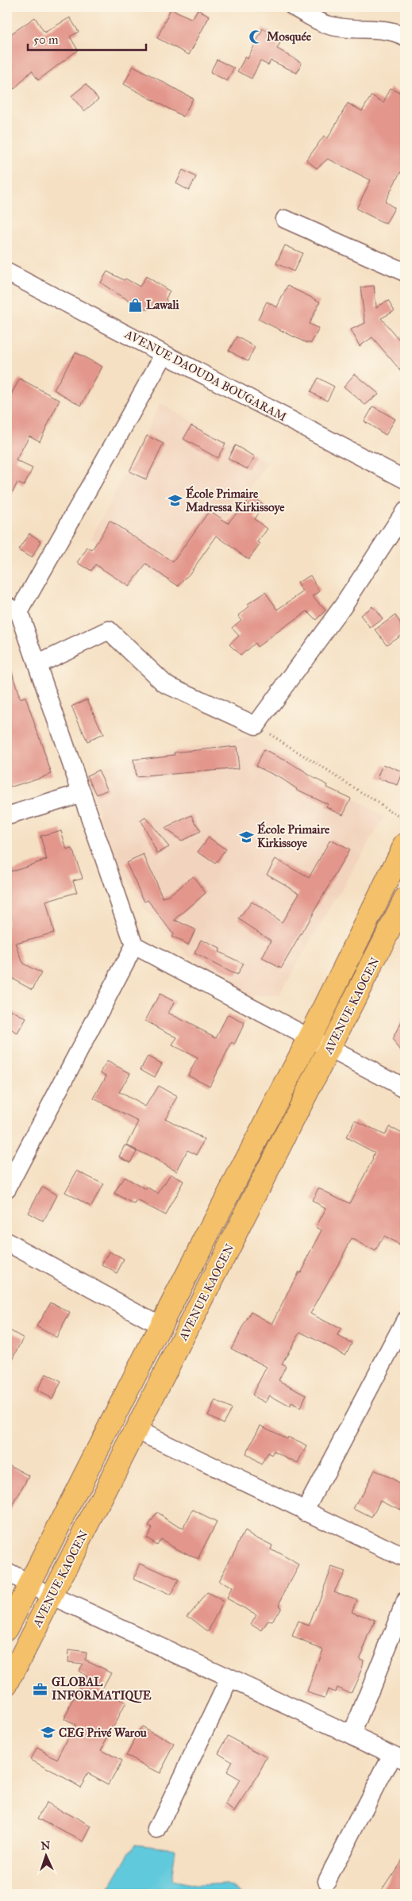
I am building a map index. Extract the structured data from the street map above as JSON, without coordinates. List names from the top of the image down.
{
  "streets": {
    "highway": ["AVENUE KAOCEN"],
    "street": ["AVENUE DAOUDA BOUGARAM"]
  },
  "places": {
    "mosque": ["Mosquée"],
    "shop": ["Lawali"],
    "school or university": ["École Primaire Madressa Kirkissoye", "École Primaire Kirkissoye", "CEG Privé Warou"],
    "office": ["GLOBAL INFORMATIQUE"]
  },
  "scale_bar": "50 m",
  "north": "top"
}
